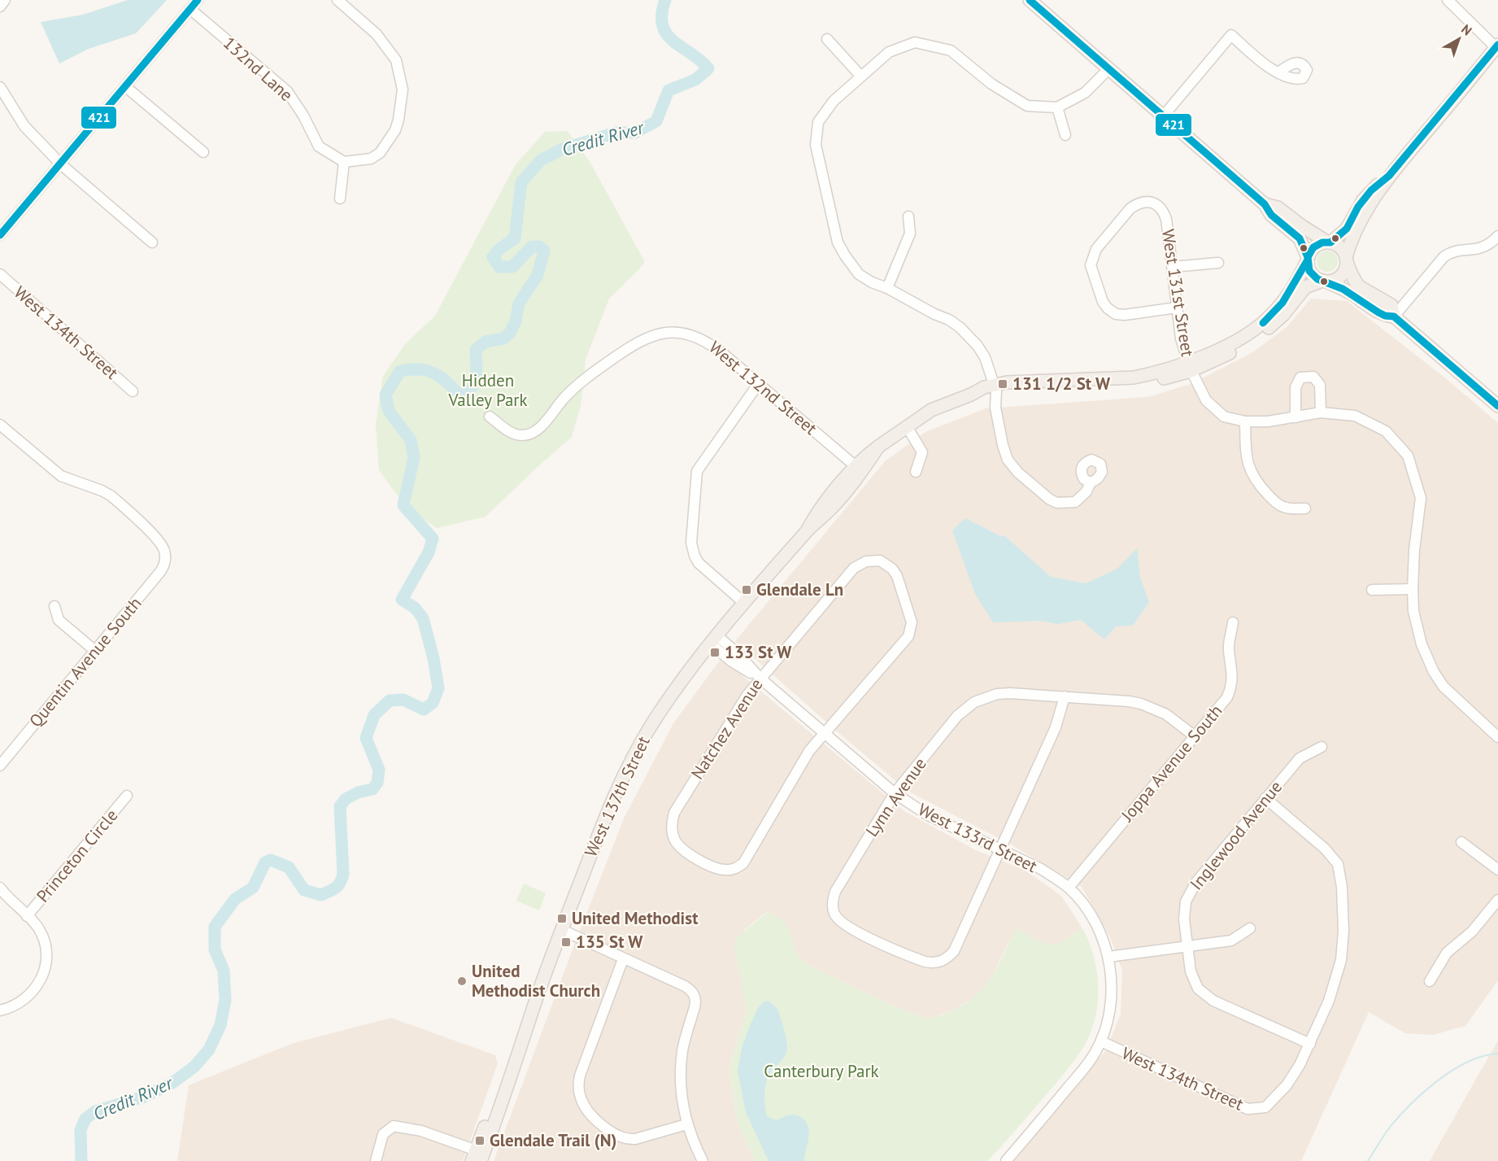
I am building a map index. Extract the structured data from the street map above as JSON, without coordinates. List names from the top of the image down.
{
  "streets": {
    "main road": ["West 137th Street"],
    "street": [
      "132nd Lane",
      "West 131st Street",
      "West 134th Street",
      "West 132nd Street",
      "Quentin Avenue South",
      "Natchez Avenue",
      "Joppa Avenue South",
      "Lynn Avenue",
      "Inglewood Avenue",
      "West 133rd Street",
      "Princeton Circle"
    ]
  },
  "crossings": [
    ["West 131st Street", "West 137th Street"],
    ["West 134th Street", "Inglewood Avenue"],
    ["West 132nd Street", "West 137th Street"],
    ["Natchez Avenue", "West 133rd Street"],
    ["Joppa Avenue South", "West 133rd Street"],
    ["West 137th Street", "West 133rd Street"],
    ["Lynn Avenue", "West 133rd Street"]
  ],
  "water": ["Credit River"],
  "parks": ["Hidden Valley Park", "Canterbury Park"],
  "places": {
    "transit": [
      "131 1/2 St W",
      "Glendale Ln",
      "133 St W",
      "United Methodist",
      "135 St W",
      "Glendale Trail (N)"
    ],
    "other": ["United Methodist Church"]
  },
  "lines": ["transit line 421"],
  "north": "top right"
}
